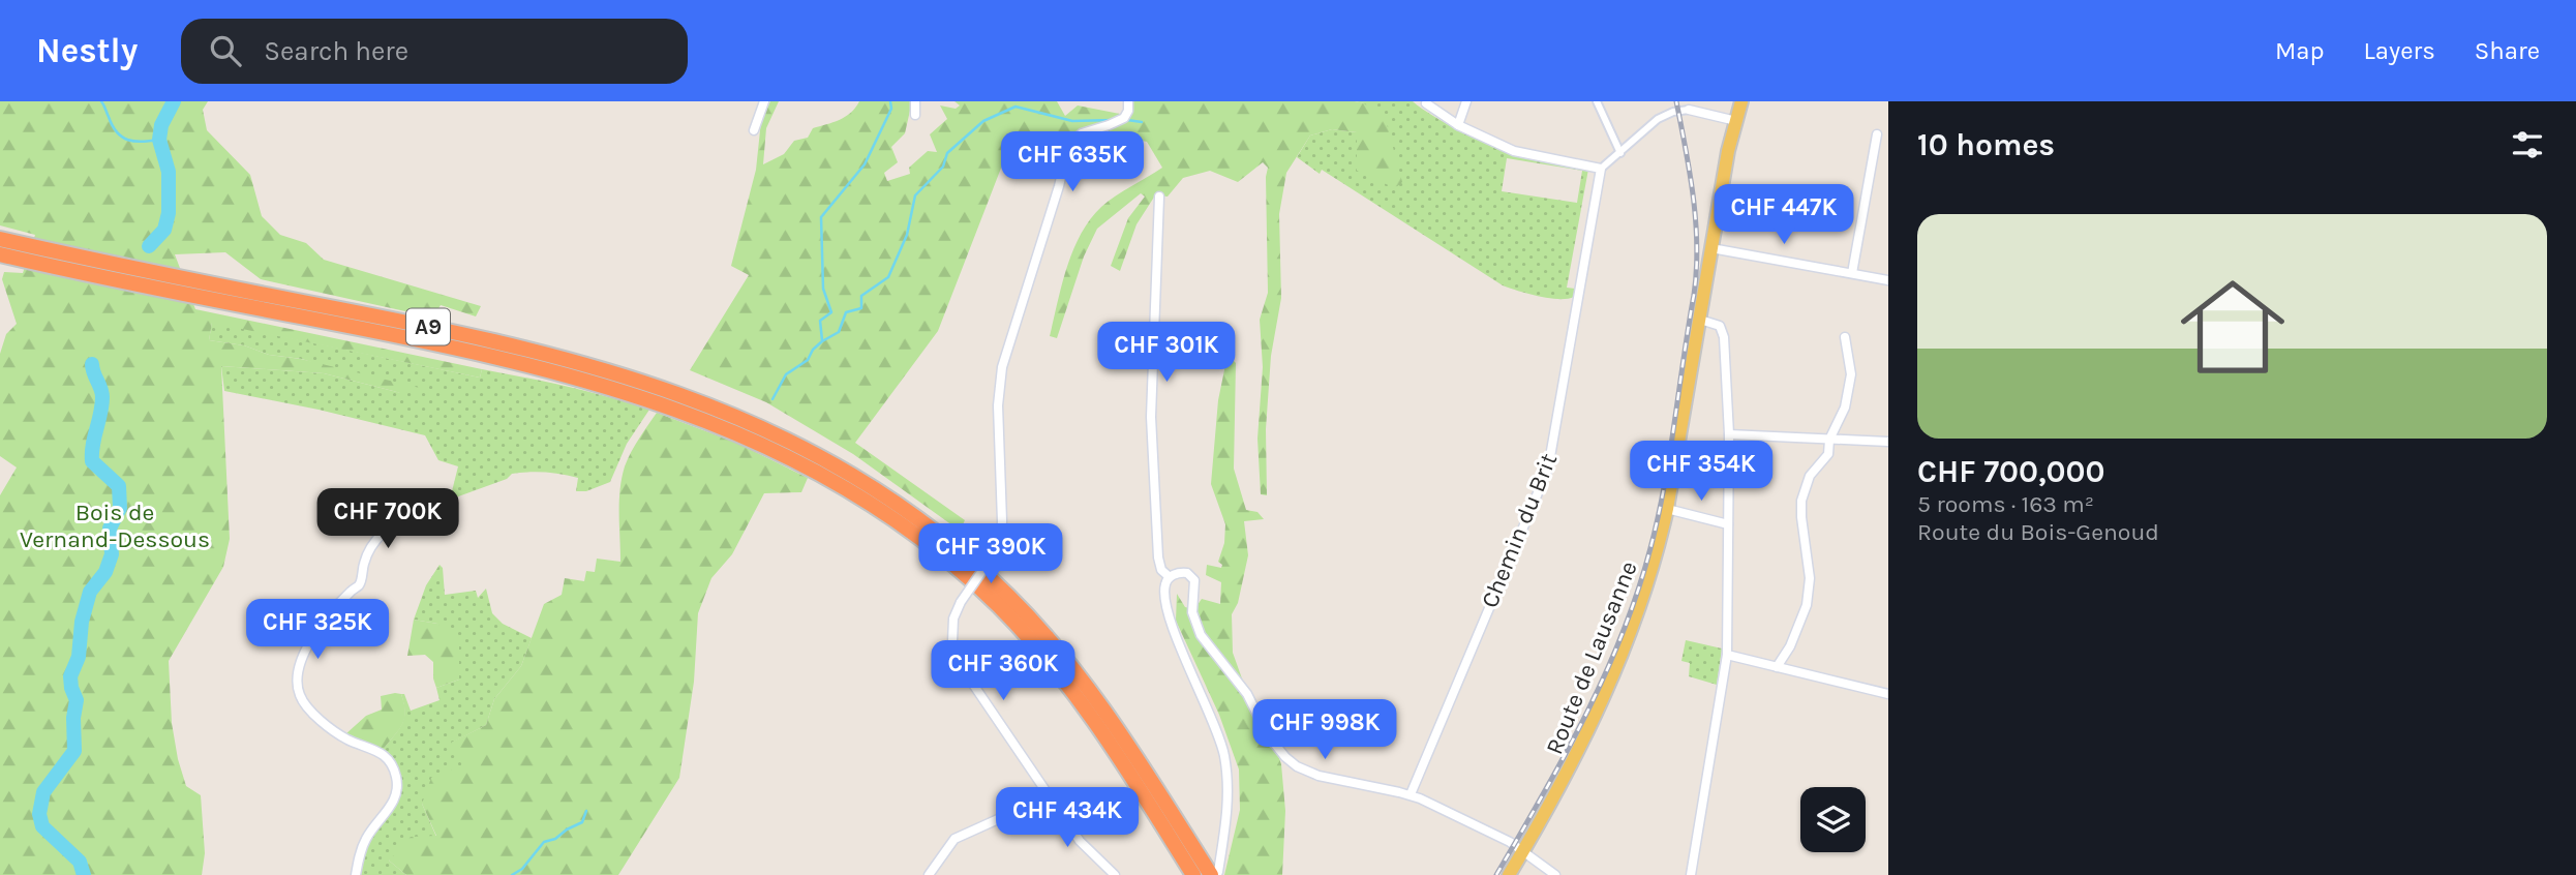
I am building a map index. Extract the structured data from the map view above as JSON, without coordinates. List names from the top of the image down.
{
  "streets": {
    "highway": ["A9"],
    "main road": ["Route de Lausanne"],
    "street": ["Chemin du Brit"]
  },
  "parks": ["Bois de Vernand-Dessous"],
  "page": {
    "header": "Nestly",
    "search": "Search here",
    "nav": ["Map", "Layers", "Share"],
    "heading": "10 homes",
    "price": [
      "CHF 635K",
      "CHF 447K",
      "CHF 301K",
      "CHF 354K",
      "CHF 700K",
      "CHF 390K",
      "CHF 325K",
      "CHF 360K",
      "CHF 998K",
      "CHF 434K"
    ],
    "list": [
      {
        "name": "CHF 700,000",
        "note": "5 rooms · 163 m² · Route du Bois-Genoud"
      }
    ]
  }
}
